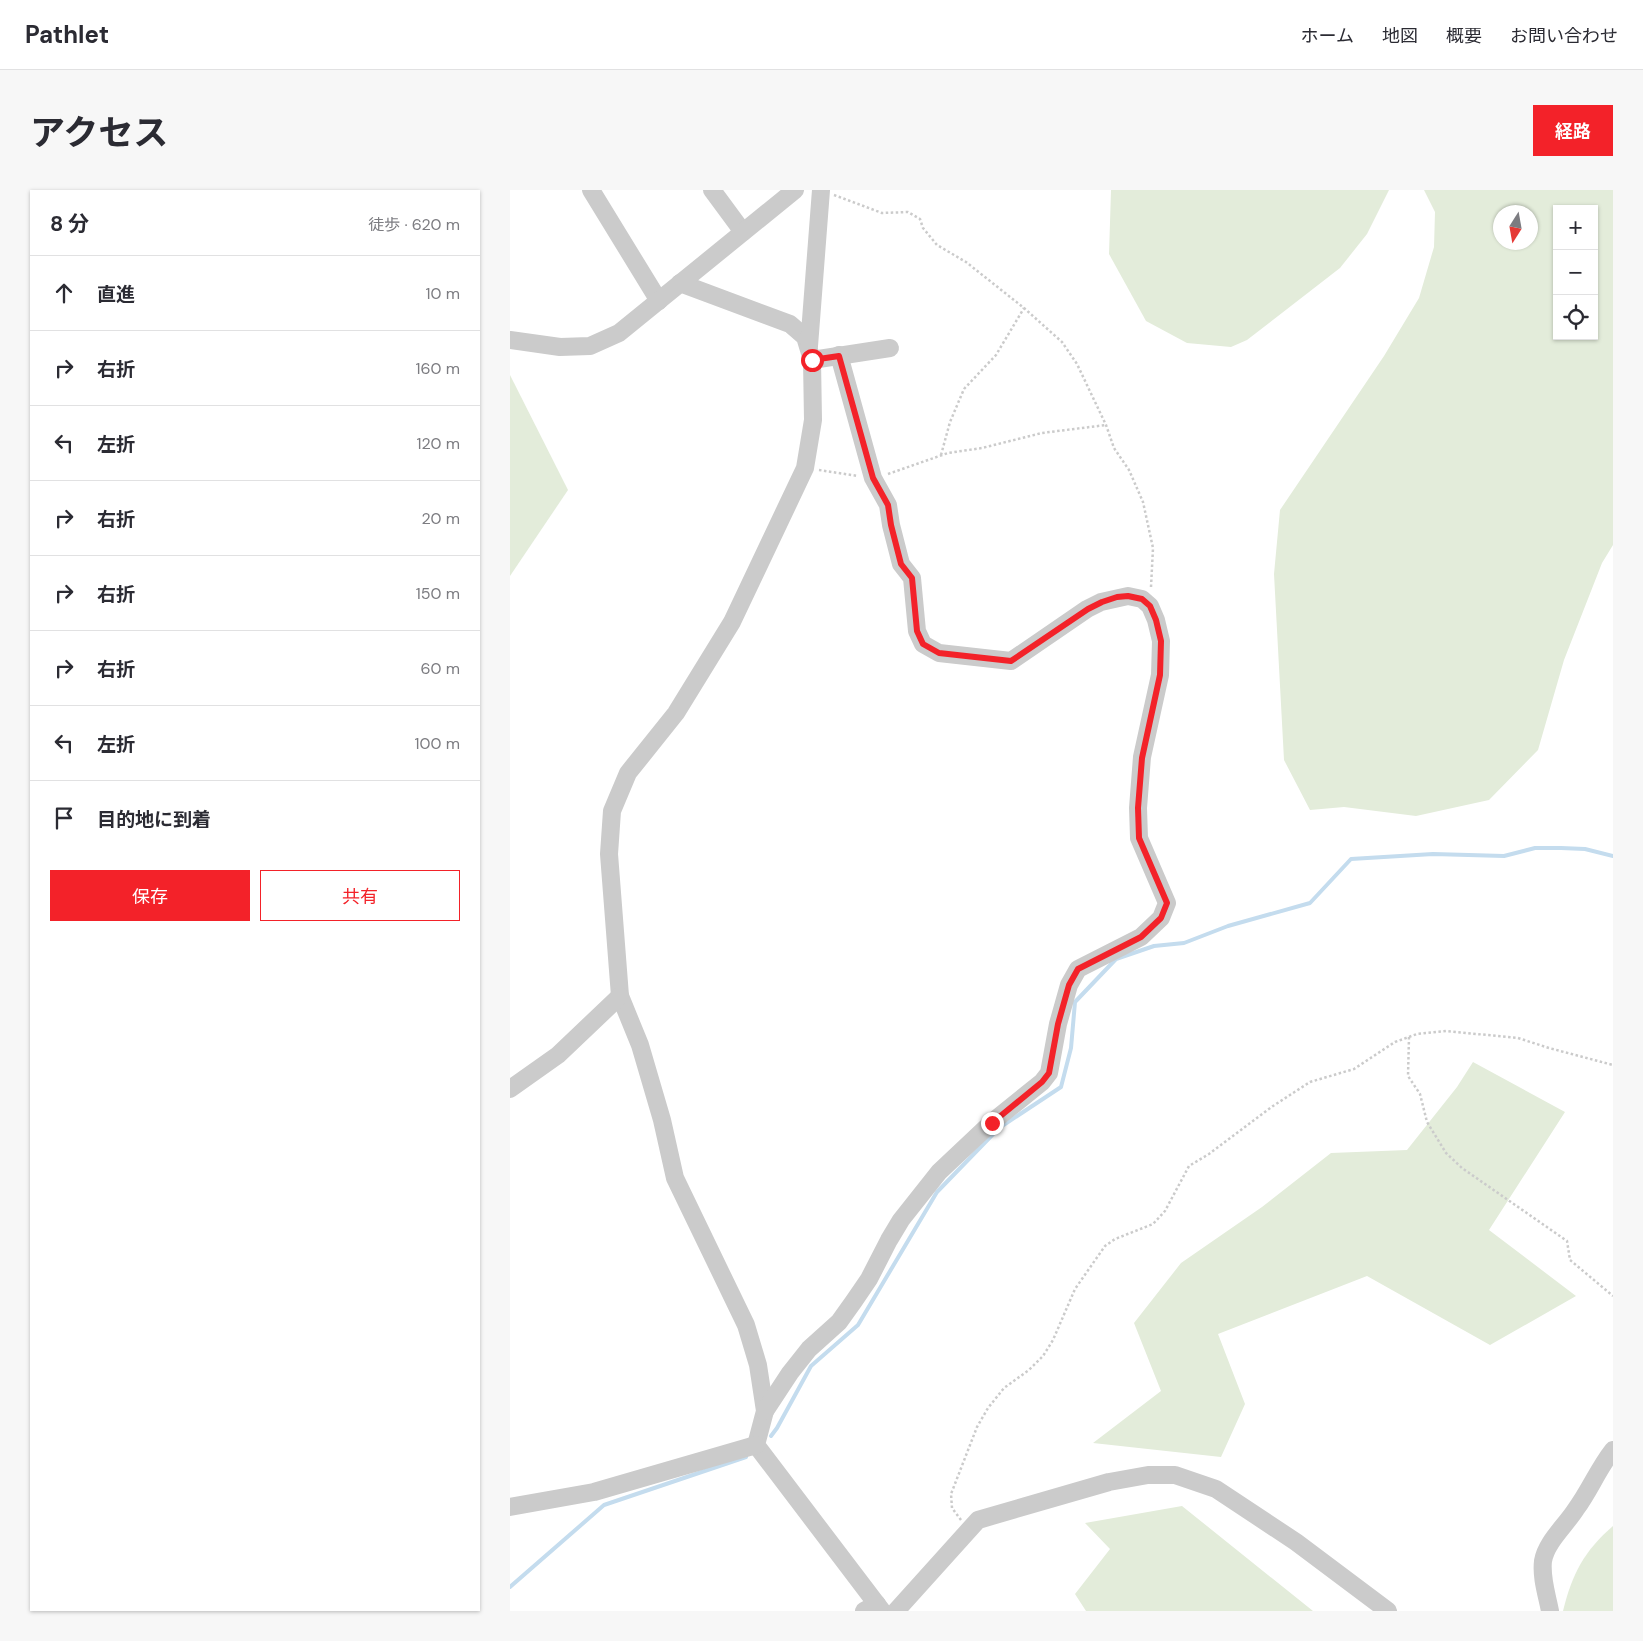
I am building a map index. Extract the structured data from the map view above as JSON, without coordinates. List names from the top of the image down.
{
  "north": "bottom",
  "page": {
    "header": "Pathlet",
    "nav": [
      "ホーム",
      "地図",
      "概要",
      "お問い合わせ"
    ],
    "title": "アクセス",
    "buttons": [
      "経路",
      ["保存", "共有"]
    ],
    "heading": ["8 分", "徒歩 · 620 m"],
    "map_buttons": ["+", "−"],
    "list": [
      ["直進", "10 m"],
      ["右折", "160 m"],
      ["左折", "120 m"],
      ["右折", "20 m"],
      ["右折", "150 m"],
      ["右折", "60 m"],
      ["左折", "100 m"],
      "目的地に到着"
    ]
  }
}
